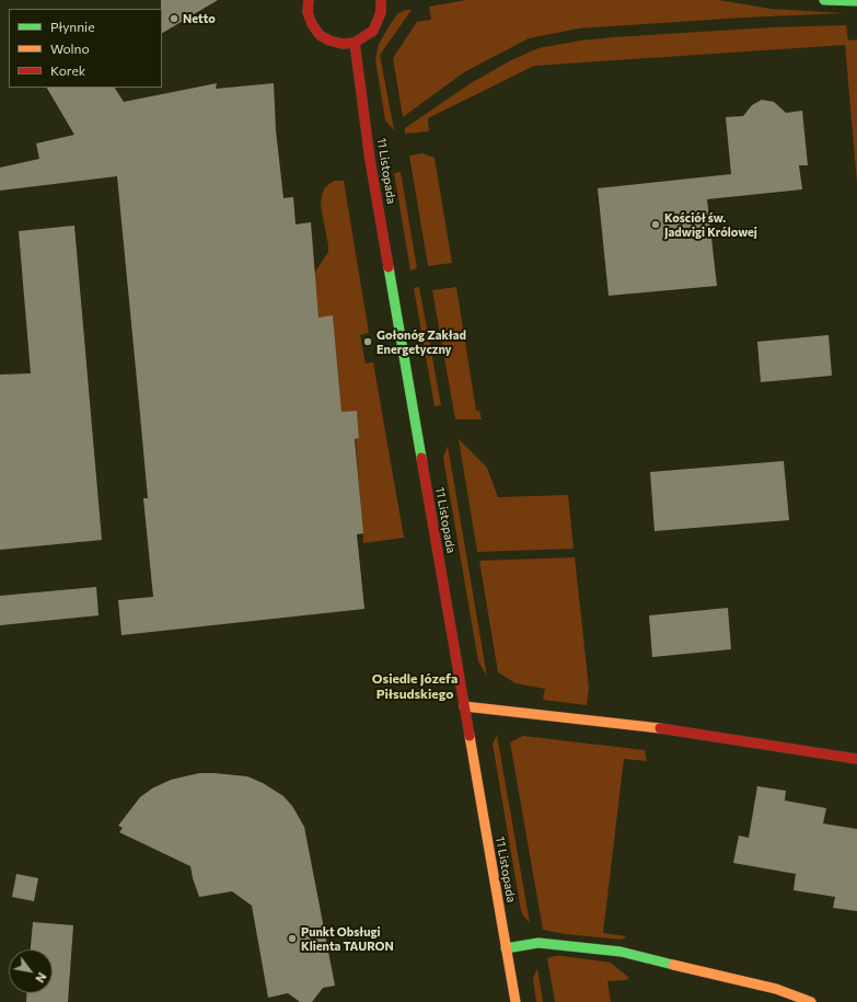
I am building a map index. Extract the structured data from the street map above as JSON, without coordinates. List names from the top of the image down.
{
  "streets": {
    "street": ["11 Listopada"]
  },
  "districts": ["Osiedle Józefa Piłsudskiego"],
  "places": [
    "Netto",
    "Kościół św. Jadwigi Królowej",
    "Gołonóg Zakład Energetyczny",
    "Punkt Obsługi Klienta TAURON"
  ],
  "legend": ["Płynnie", "Wolno", "Korek"],
  "north": "bottom right"
}
